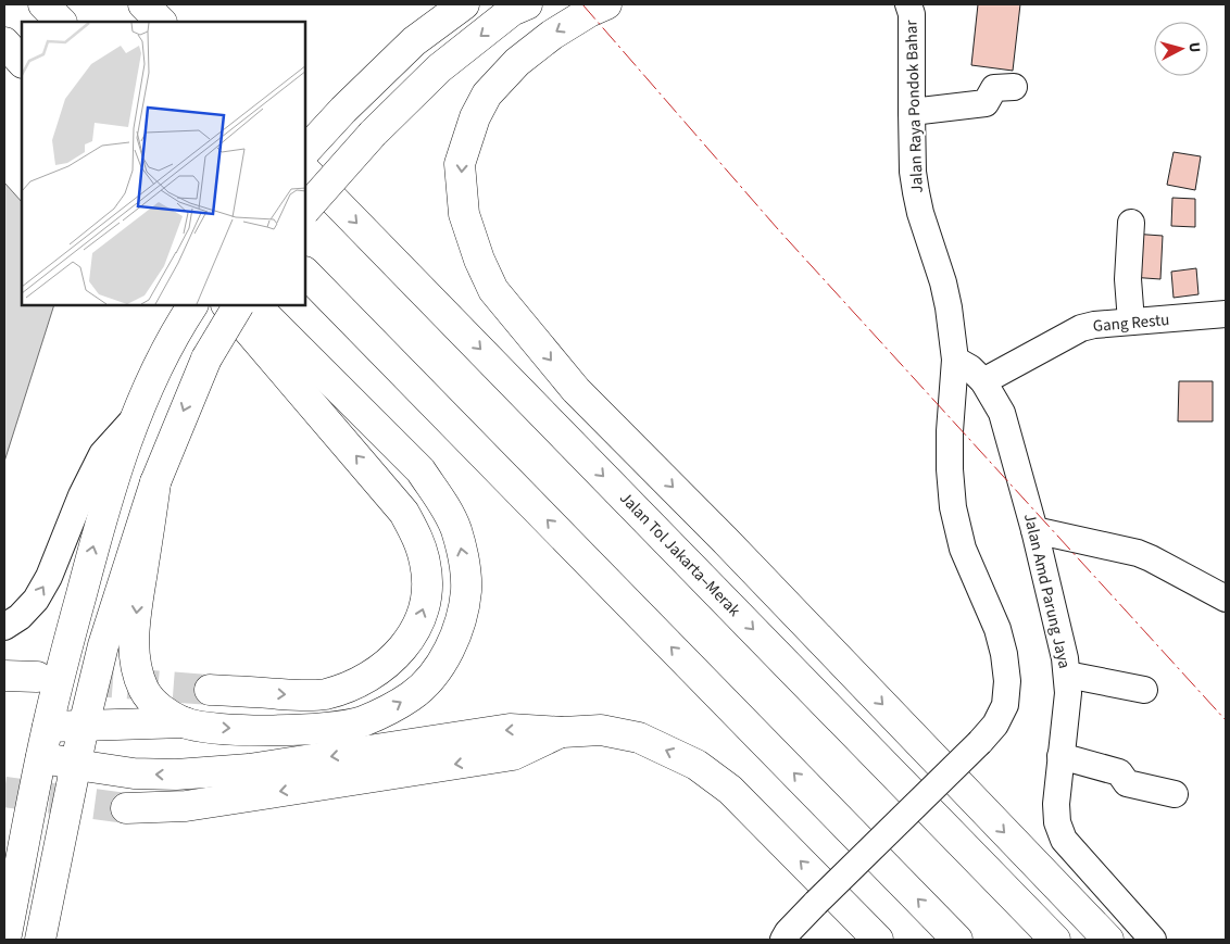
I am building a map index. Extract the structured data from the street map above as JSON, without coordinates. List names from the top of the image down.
{
  "streets": {
    "main road": ["Jalan Tol Jakarta–Merak"],
    "street": ["Jalan Raya Pondok Bahar", "Gang Restu", "Jalan Amd Parung Jaya"]
  },
  "crossings": [
    ["Jalan Raya Pondok Bahar", "Jalan Amd Parung Jaya"],
    ["Gang Restu", "Jalan Amd Parung Jaya"]
  ],
  "north": "right"
}
